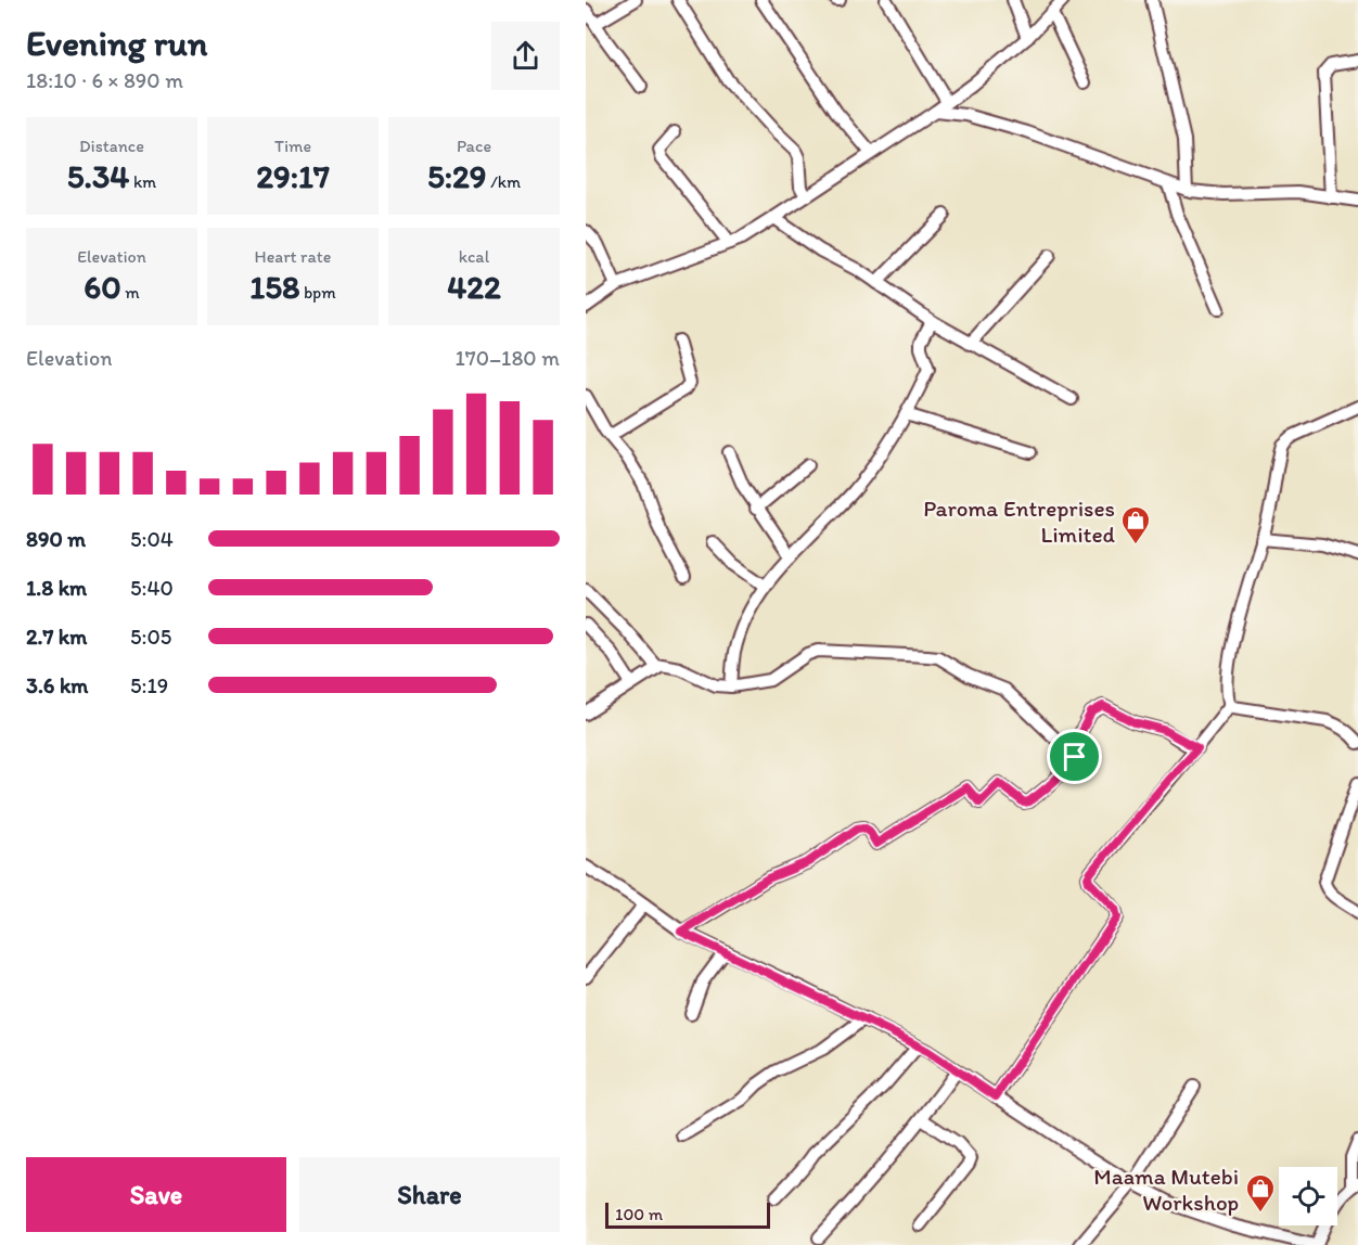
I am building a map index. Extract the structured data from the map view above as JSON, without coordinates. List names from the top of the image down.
{
  "places": {
    "shop": ["Paroma Entreprises Limited", "Maama Mutebi Workshop"]
  },
  "scale_bar": "100 m",
  "page": {
    "heading": ["Evening run", "18:10 · 6 × 890 m"],
    "stats": [
      ["Distance", "5.34 km"],
      ["Time", "29:17"],
      ["Pace", "5:29 /km"],
      ["Elevation", "60 m"],
      ["Heart rate", "158 bpm"],
      ["kcal", "422"]
    ],
    "chart": ["Elevation", "170–180 m"],
    "list": [
      {
        "name": "890 m",
        "note": "5:04"
      },
      {
        "name": "1.8 km",
        "note": "5:40"
      },
      {
        "name": "2.7 km",
        "note": "5:05"
      },
      {
        "name": "3.6 km",
        "note": "5:19"
      }
    ],
    "buttons": ["Save", "Share"],
    "scale": "100 m"
  }
}
